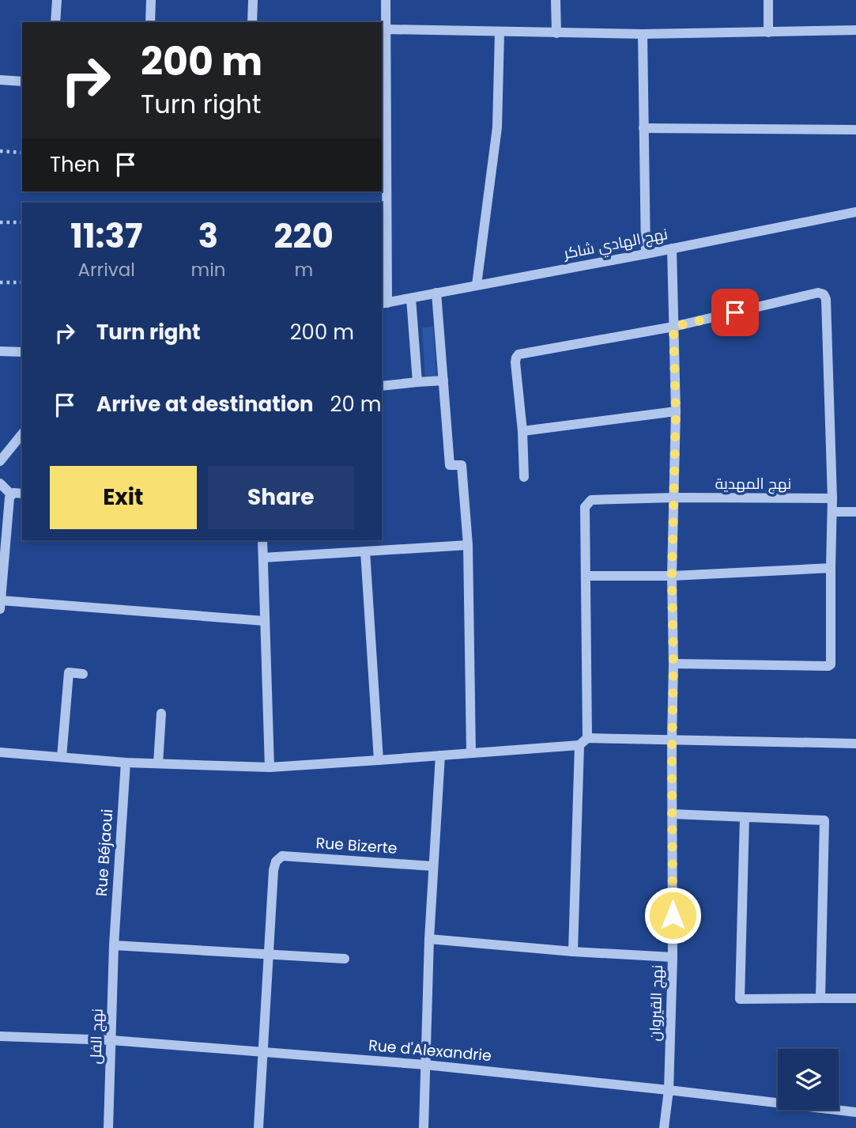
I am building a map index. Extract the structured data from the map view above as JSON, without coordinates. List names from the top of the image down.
{
  "streets": {
    "street": [
      "نهج الهادي شاكر",
      "نهج المهدية",
      "Rue Bizerte",
      "Rue Béjaoui",
      "نهج القيروان",
      "نهج الفل",
      "Rue d'Alexandrie"
    ]
  },
  "crossings": [
    ["نهج الهادي شاكر", "نهج القيروان"],
    ["نهج المهدية", "نهج القيروان"],
    ["Rue Béjaoui", "نهج الفل"],
    ["نهج القيروان", "Rue d'Alexandrie"],
    ["نهج الفل", "Rue d'Alexandrie"]
  ],
  "page": {
    "turn": ["200 m", "Turn right"],
    "then": "Then",
    "eta": [
      "11:37",
      "Arrival",
      "3",
      "min",
      "220",
      "m"
    ],
    "list": [
      {
        "name": "Turn right",
        "value": "200 m"
      },
      {
        "name": "Arrive at destination",
        "value": "20 m"
      }
    ],
    "buttons": ["Exit", "Share"]
  }
}
